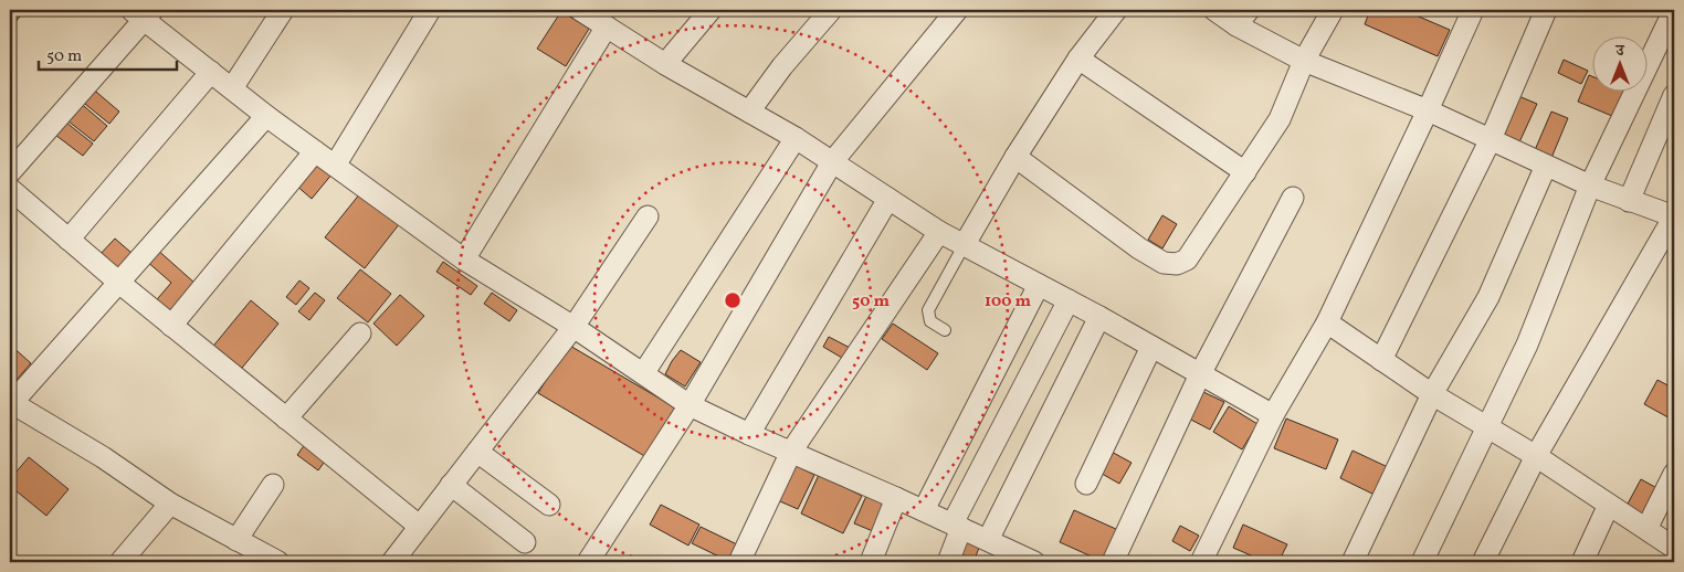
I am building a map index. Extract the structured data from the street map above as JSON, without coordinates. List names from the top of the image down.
{
  "scale_bar": "50 m",
  "north": "top",
  "rings": ["50 m", "100 m"]
}
